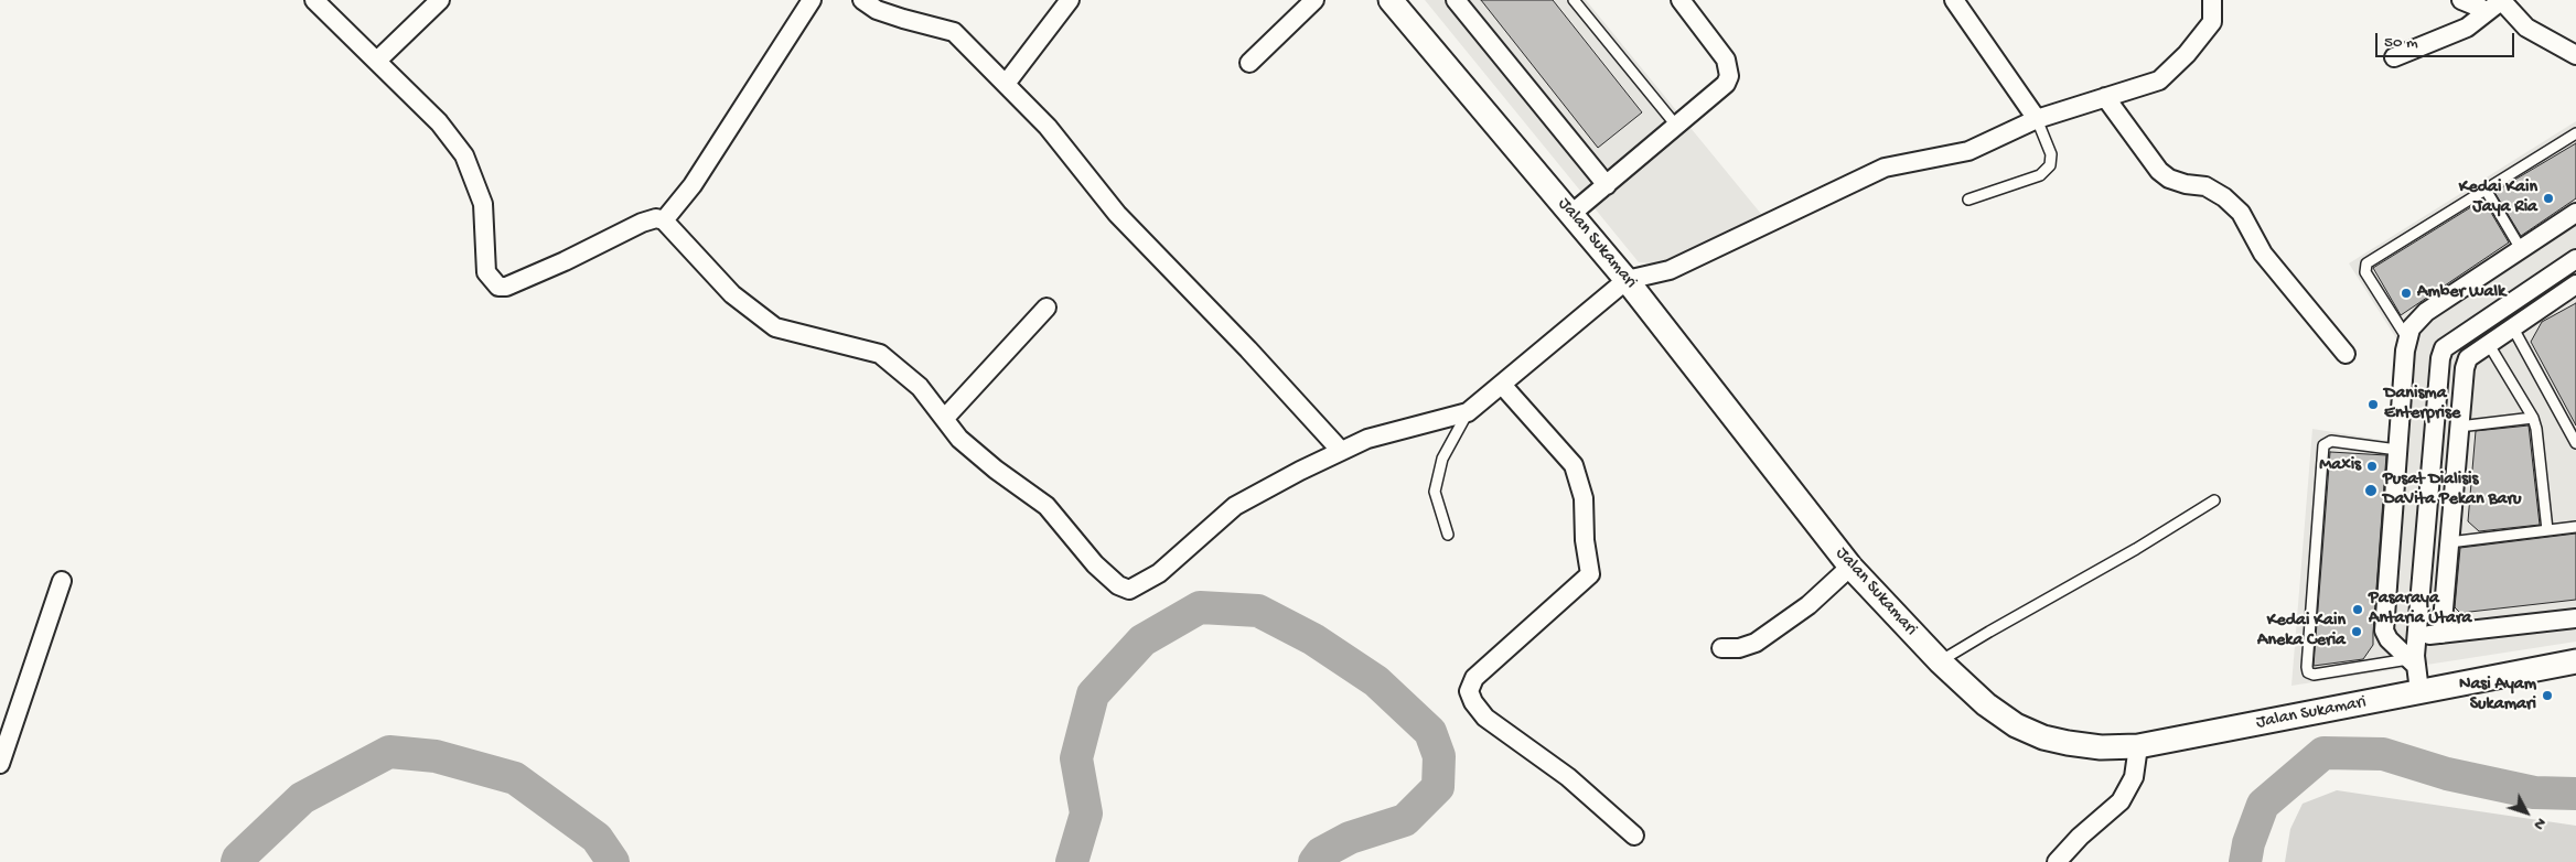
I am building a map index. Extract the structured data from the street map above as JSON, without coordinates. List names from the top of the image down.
{
  "streets": {
    "street": ["Jalan Sukamari"]
  },
  "places": [
    "Kedai Kain Jaya Ria",
    "Amber Walk",
    "Danisma Enterprise",
    "Maxis",
    "Pusat Dialisis DaVita Pekan Baru",
    "Pasaraya Antaria Utara",
    "Kedai Kain Aneka Ceria",
    "Nasi Ayam Sukamari"
  ],
  "scale_bar": "50 m",
  "north": "bottom right"
}
